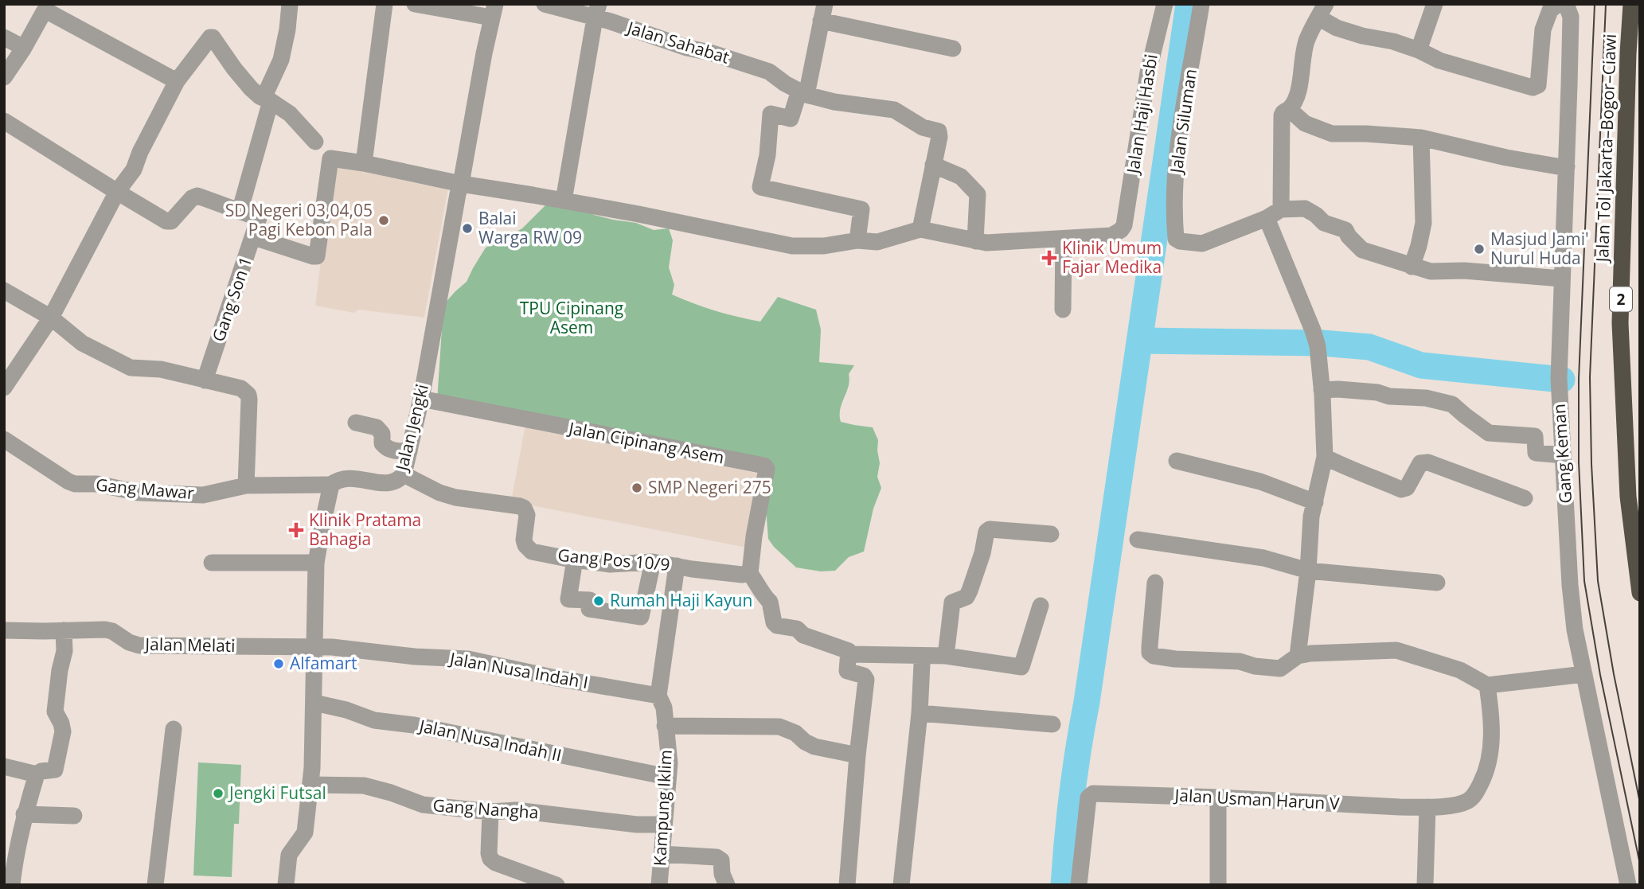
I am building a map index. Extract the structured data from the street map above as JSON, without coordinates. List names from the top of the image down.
{
  "streets": {
    "highway": ["Jalan Tol Jakarta–Bogor–Ciawi", "2"],
    "street": [
      "Jalan Sahabat",
      "Jalan Haji Hasbi",
      "Jalan Siluman",
      "Gang Son 1",
      "Jalan Jengki",
      "Jalan Cipinang Asem",
      "Gang Keman",
      "Gang Mawar",
      "Gang Pos 10/9",
      "Jalan Melati",
      "Jalan Nusa Indah I",
      "Jalan Nusa Indah II",
      "Jalan Usman Harun V",
      "Kampung Iklim",
      "Gang Nangha"
    ]
  },
  "crossings": [
    ["Jalan Jengki", "Jalan Cipinang Asem"],
    ["Jalan Jengki", "Gang Mawar"],
    ["Jalan Jengki", "Gang Pos 10/9"],
    ["Jalan Cipinang Asem", "Gang Pos 10/9"],
    ["Gang Pos 10/9", "Kampung Iklim"],
    ["Jalan Melati", "Jalan Nusa Indah I"],
    ["Jalan Nusa Indah I", "Kampung Iklim"],
    ["Jalan Nusa Indah II", "Kampung Iklim"],
    ["Kampung Iklim", "Gang Nangha"]
  ],
  "parks": ["TPU Cipinang Asem"],
  "places": {
    "other": [
      "SD Negeri 03,04,05 Pagi Kebon Pala",
      "Balai Warga RW 09",
      "Masjud Jami' Nurul Huda",
      "SMP Negeri 275",
      "Rumah Haji Kayun",
      "Alfamart",
      "Jengki Futsal"
    ],
    "health": ["Klinik Umum Fajar Medika", "Klinik Pratama Bahagia"]
  }
}
